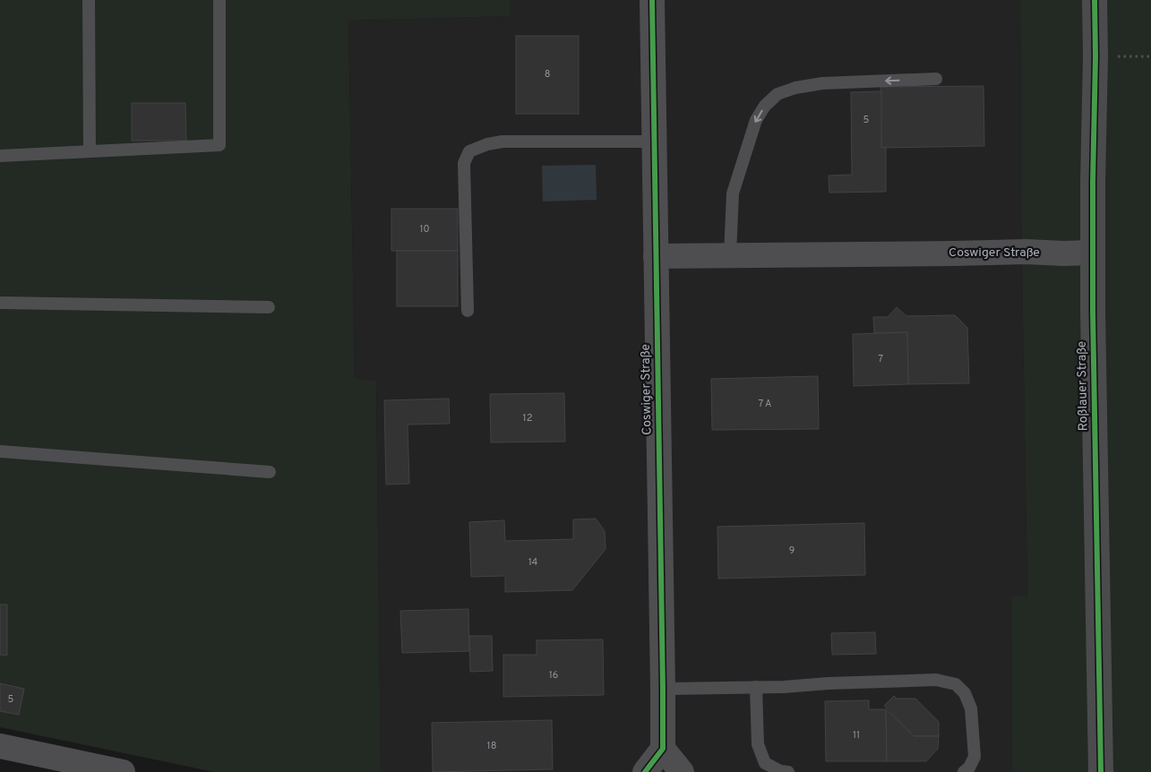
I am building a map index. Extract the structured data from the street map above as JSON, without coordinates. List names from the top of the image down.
{
  "streets": {
    "main road": ["Roßlauer Straße"],
    "street": ["Coswiger Straße"]
  },
  "crossings": [
    ["Coswiger Straße", "Roßlauer Straße"]
  ],
  "house_numbers": [
    "8",
    "5",
    "10",
    "7",
    "7 A",
    "12",
    "9",
    "14",
    "16",
    "5",
    "11",
    "18"
  ]
}
